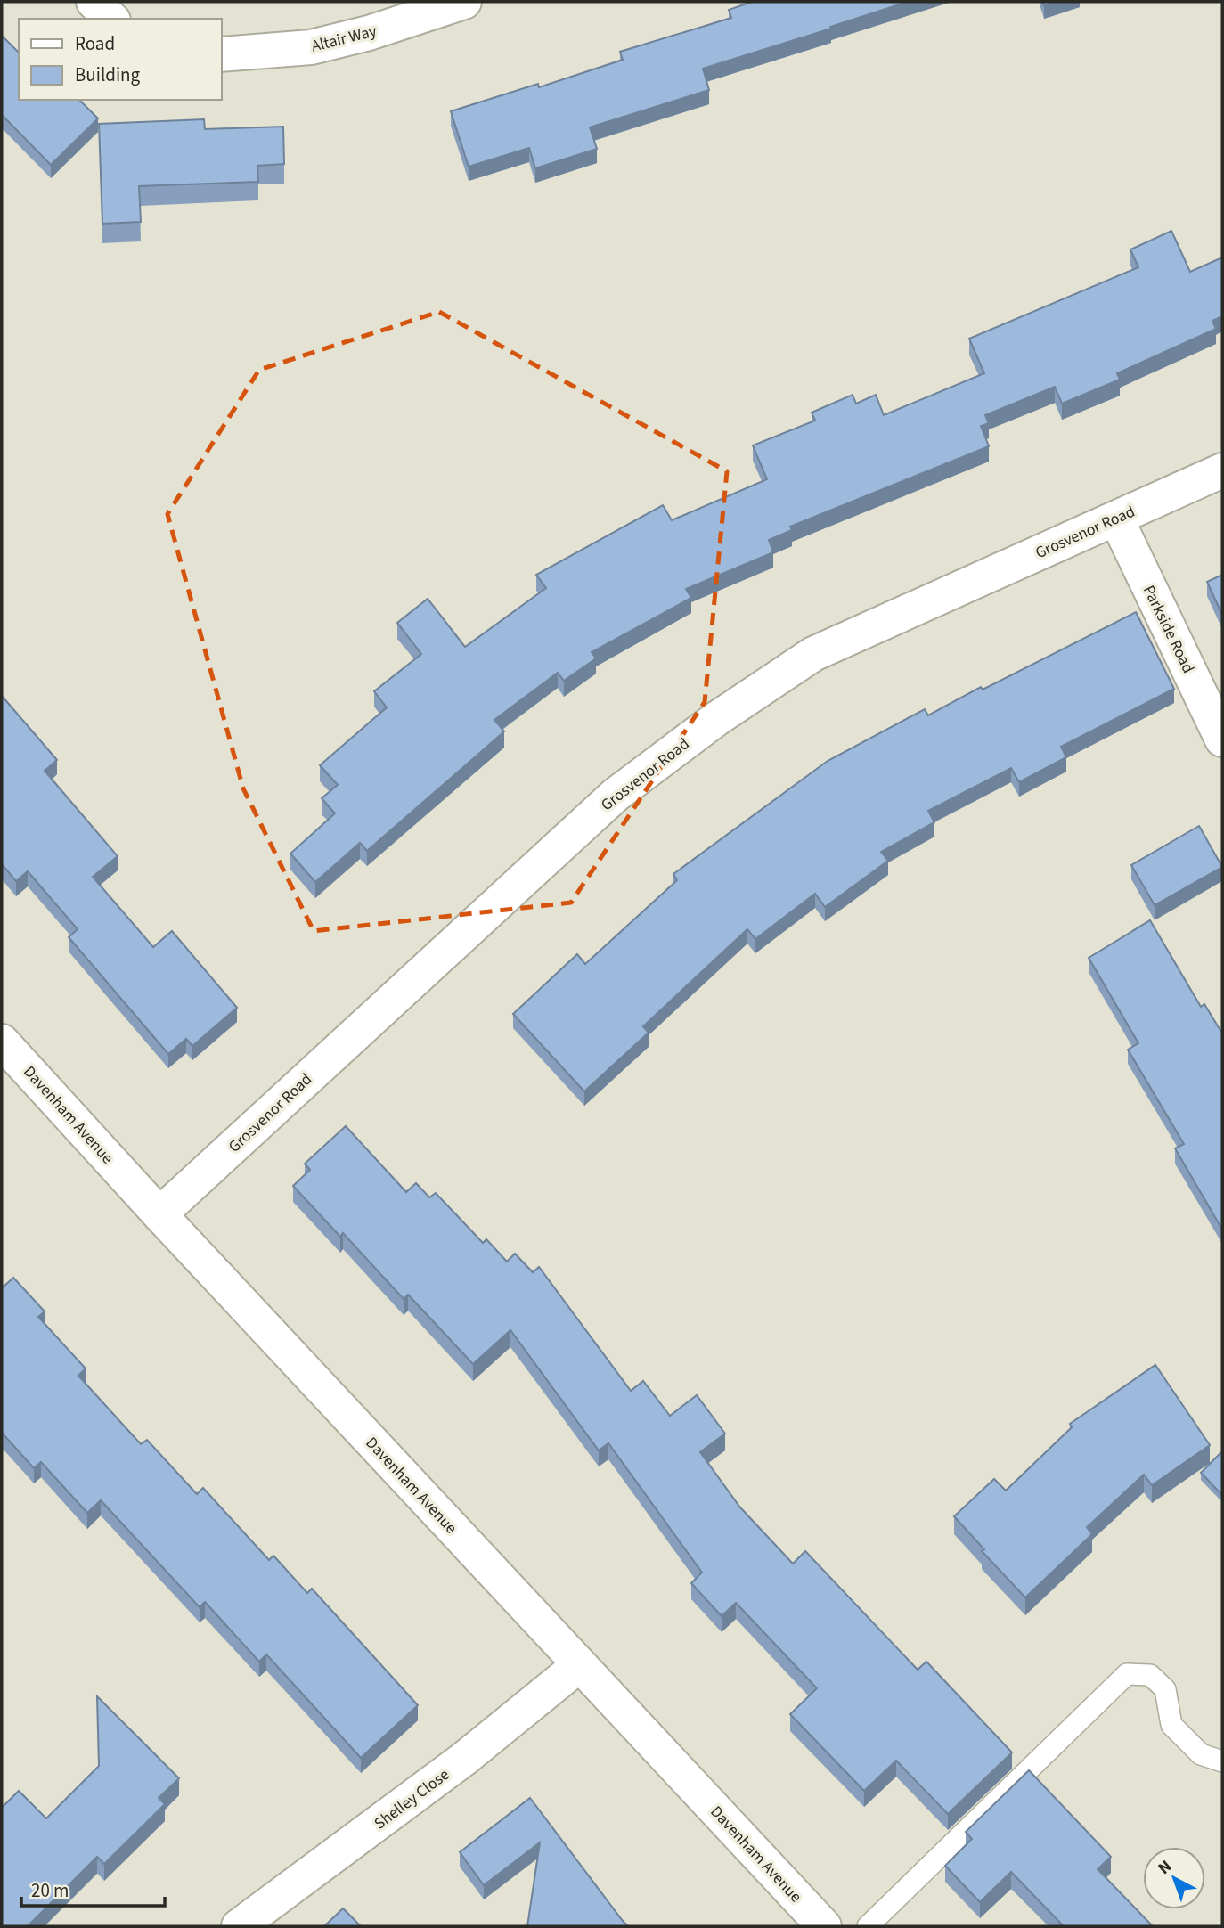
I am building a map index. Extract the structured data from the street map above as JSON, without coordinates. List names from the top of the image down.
{
  "streets": {
    "street": [
      "Altair Way",
      "Grosvenor Road",
      "Parkside Road",
      "Davenham Avenue",
      "Shelley Close"
    ]
  },
  "crossings": [
    ["Grosvenor Road", "Parkside Road"],
    ["Grosvenor Road", "Davenham Avenue"],
    ["Davenham Avenue", "Shelley Close"]
  ],
  "legend": ["Road", "Building"],
  "scale_bar": "20 m",
  "north": "top left"
}
